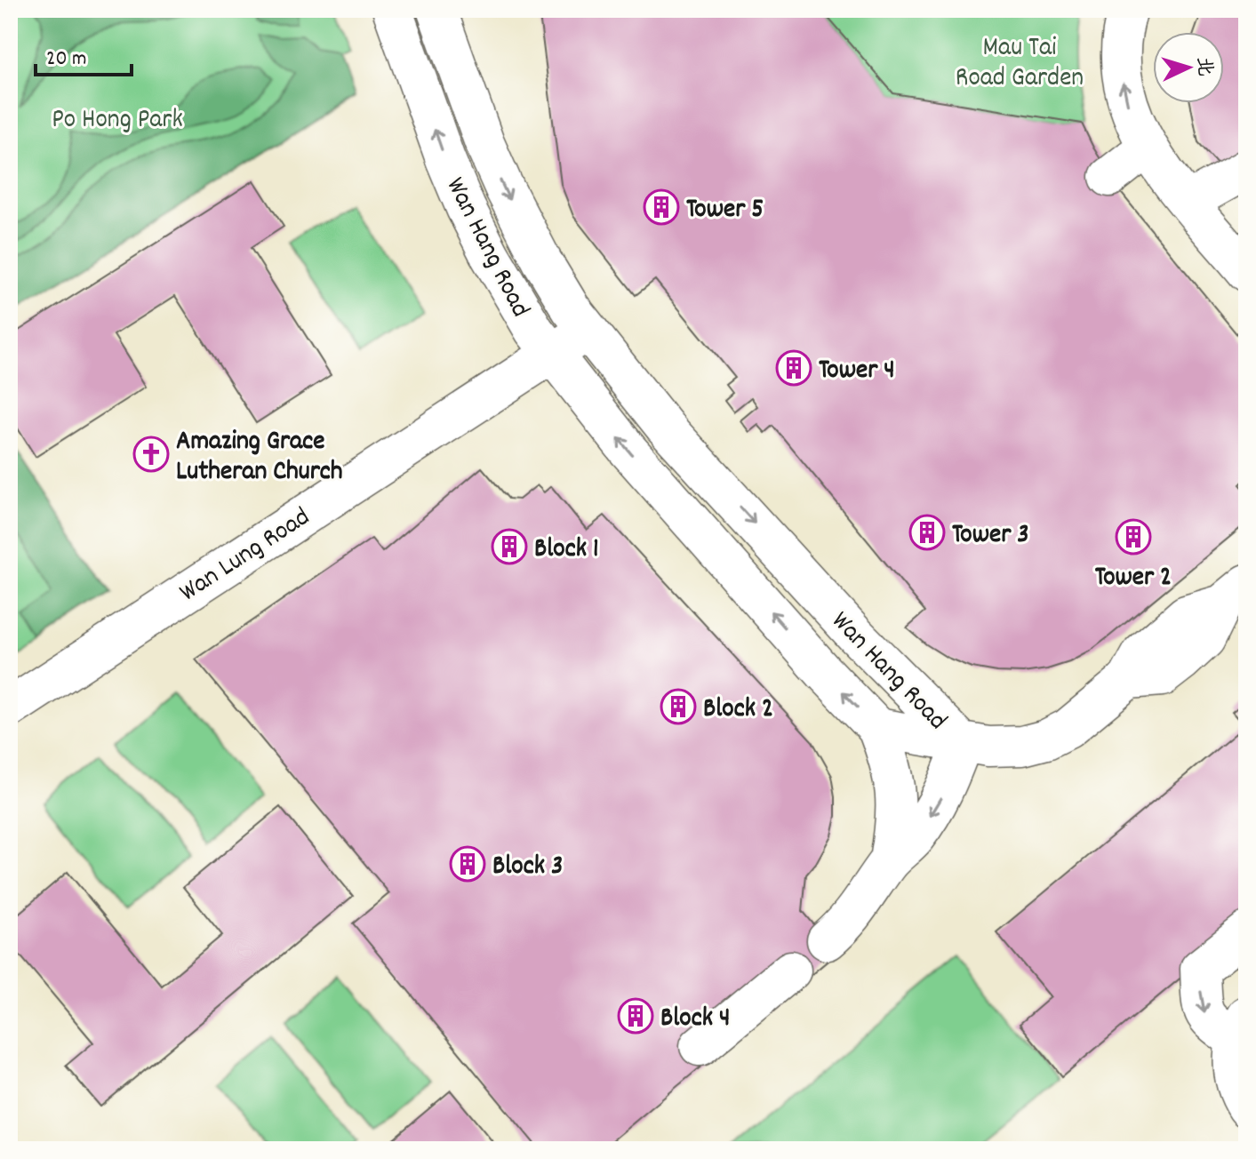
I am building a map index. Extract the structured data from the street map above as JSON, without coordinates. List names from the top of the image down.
{
  "streets": {
    "street": ["Wan Hang Road", "Wan Lung Road"]
  },
  "crossings": [
    ["Wan Hang Road", "Wan Lung Road"]
  ],
  "parks": ["Mau Tai Road Garden", "Po Hong Park"],
  "places": {
    "building": [
      "Tower 5",
      "Tower 4",
      "Tower 3",
      "Tower 2",
      "Block 1",
      "Block 2",
      "Block 3",
      "Block 4"
    ],
    "church": ["Amazing Grace Lutheran Church"]
  },
  "scale_bar": "20 m",
  "north": "right"
}
